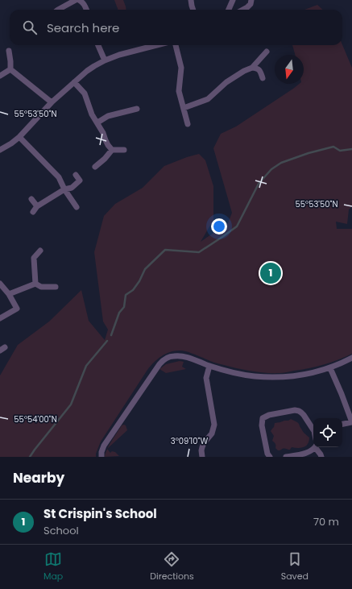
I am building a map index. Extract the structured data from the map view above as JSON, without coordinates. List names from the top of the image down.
{
  "north": "bottom",
  "page": {
    "search": "Search here",
    "pins": "1",
    "heading": "Nearby",
    "list": [
      {
        "mark": "1",
        "name": "St Crispin's School",
        "note": "School",
        "value": "70 m"
      }
    ],
    "nav": ["Map", "Directions", "Saved"]
  },
  "coordinates": ["55°53'50\"N", "55°54'00\"N", "3°09'10\"W"]
}
